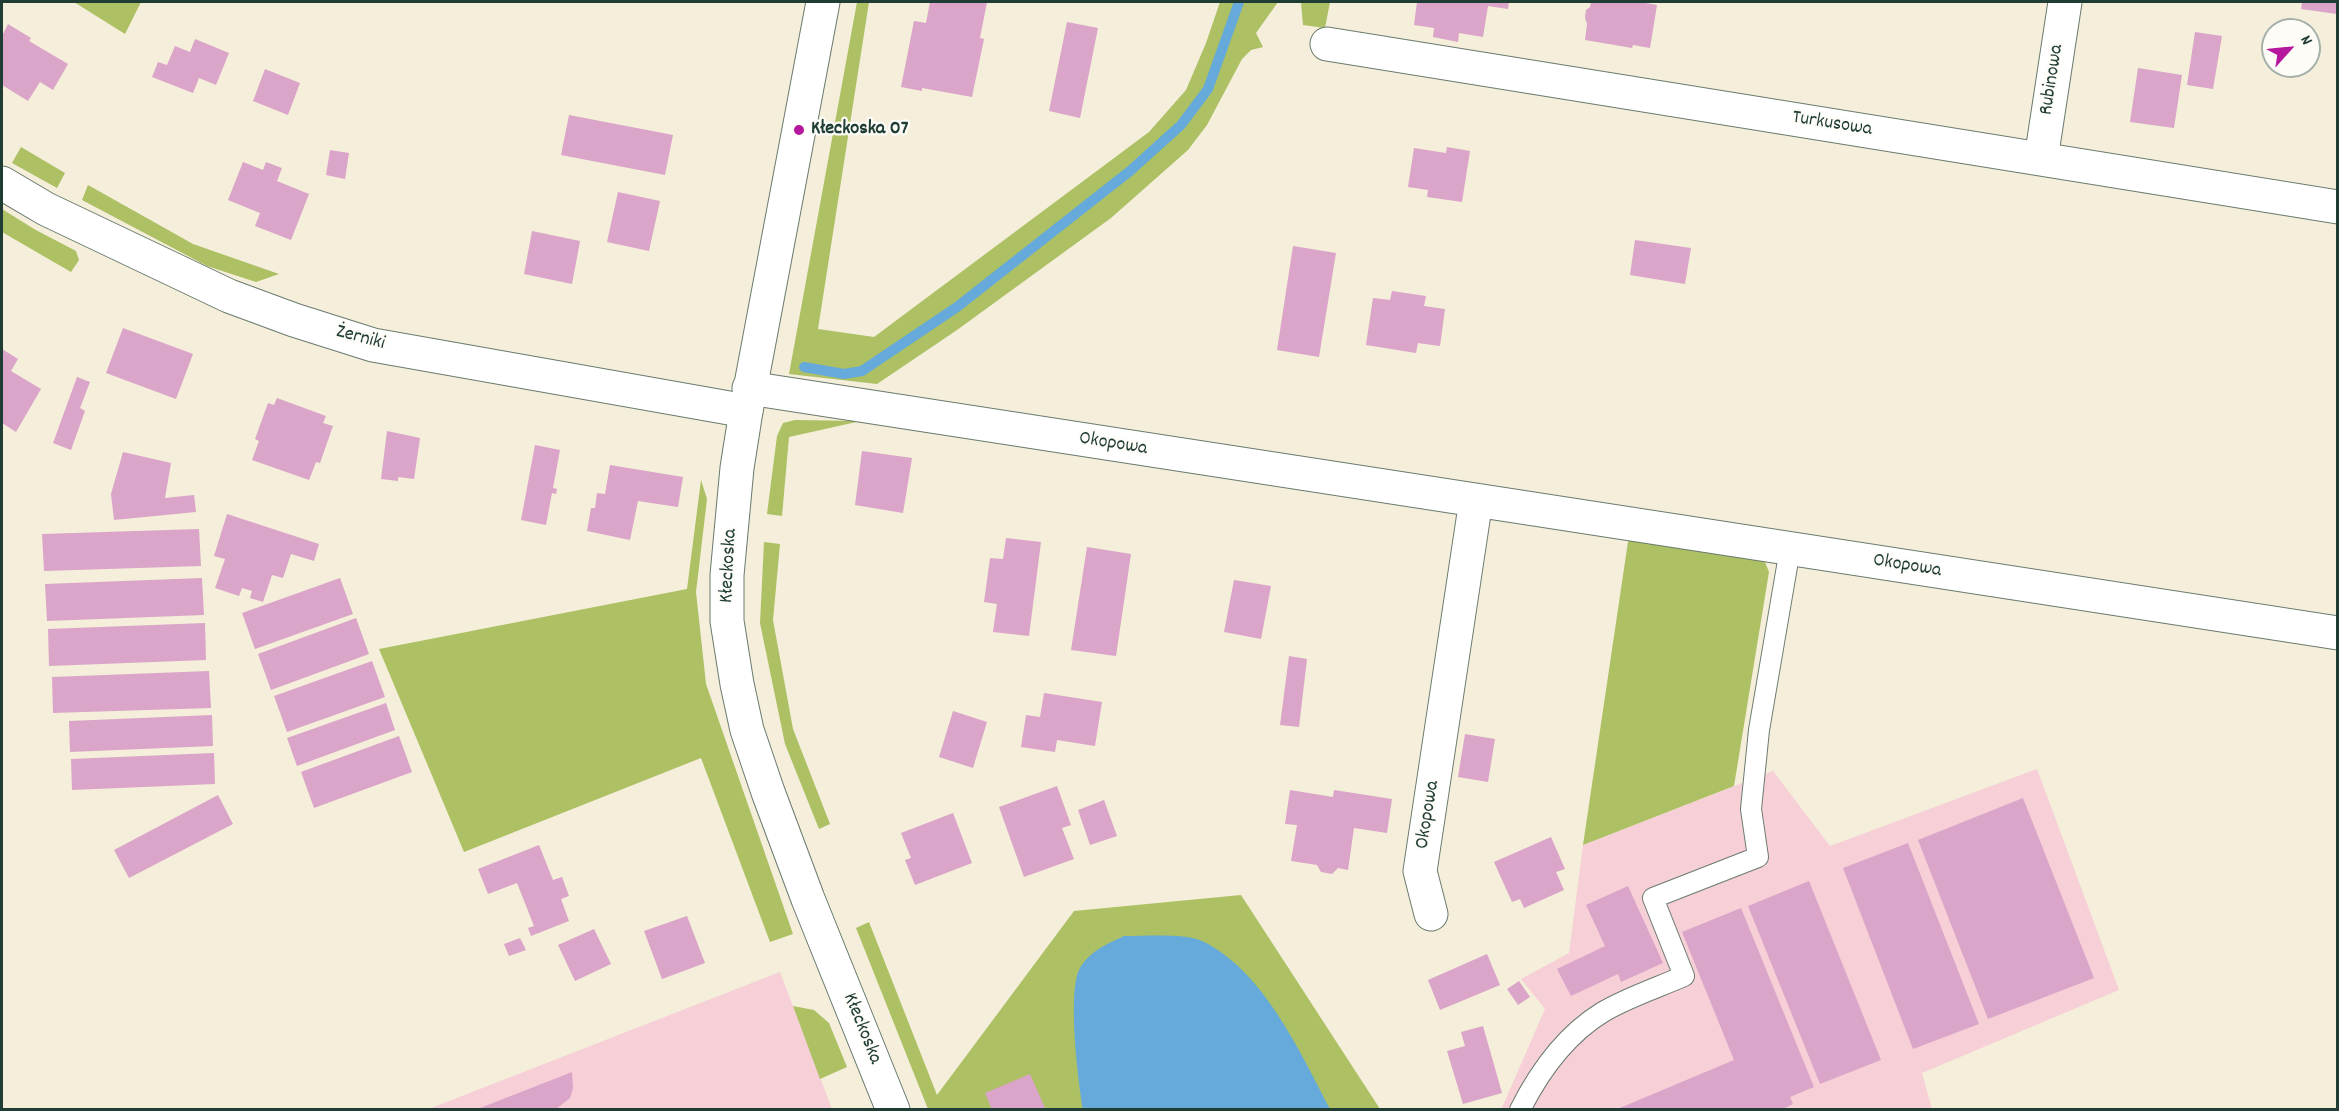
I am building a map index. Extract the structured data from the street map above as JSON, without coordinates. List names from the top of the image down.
{
  "streets": {
    "street": [
      "Rubinowa",
      "Turkusowa",
      "Żerniki",
      "Okopowa",
      "Kłeckoska"
    ]
  },
  "crossings": [
    ["Rubinowa", "Turkusowa"],
    ["Żerniki", "Okopowa"],
    ["Żerniki", "Kłeckoska"],
    ["Okopowa", "Kłeckoska"]
  ],
  "places": ["Kłeckoska 07"],
  "north": "top right"
}
